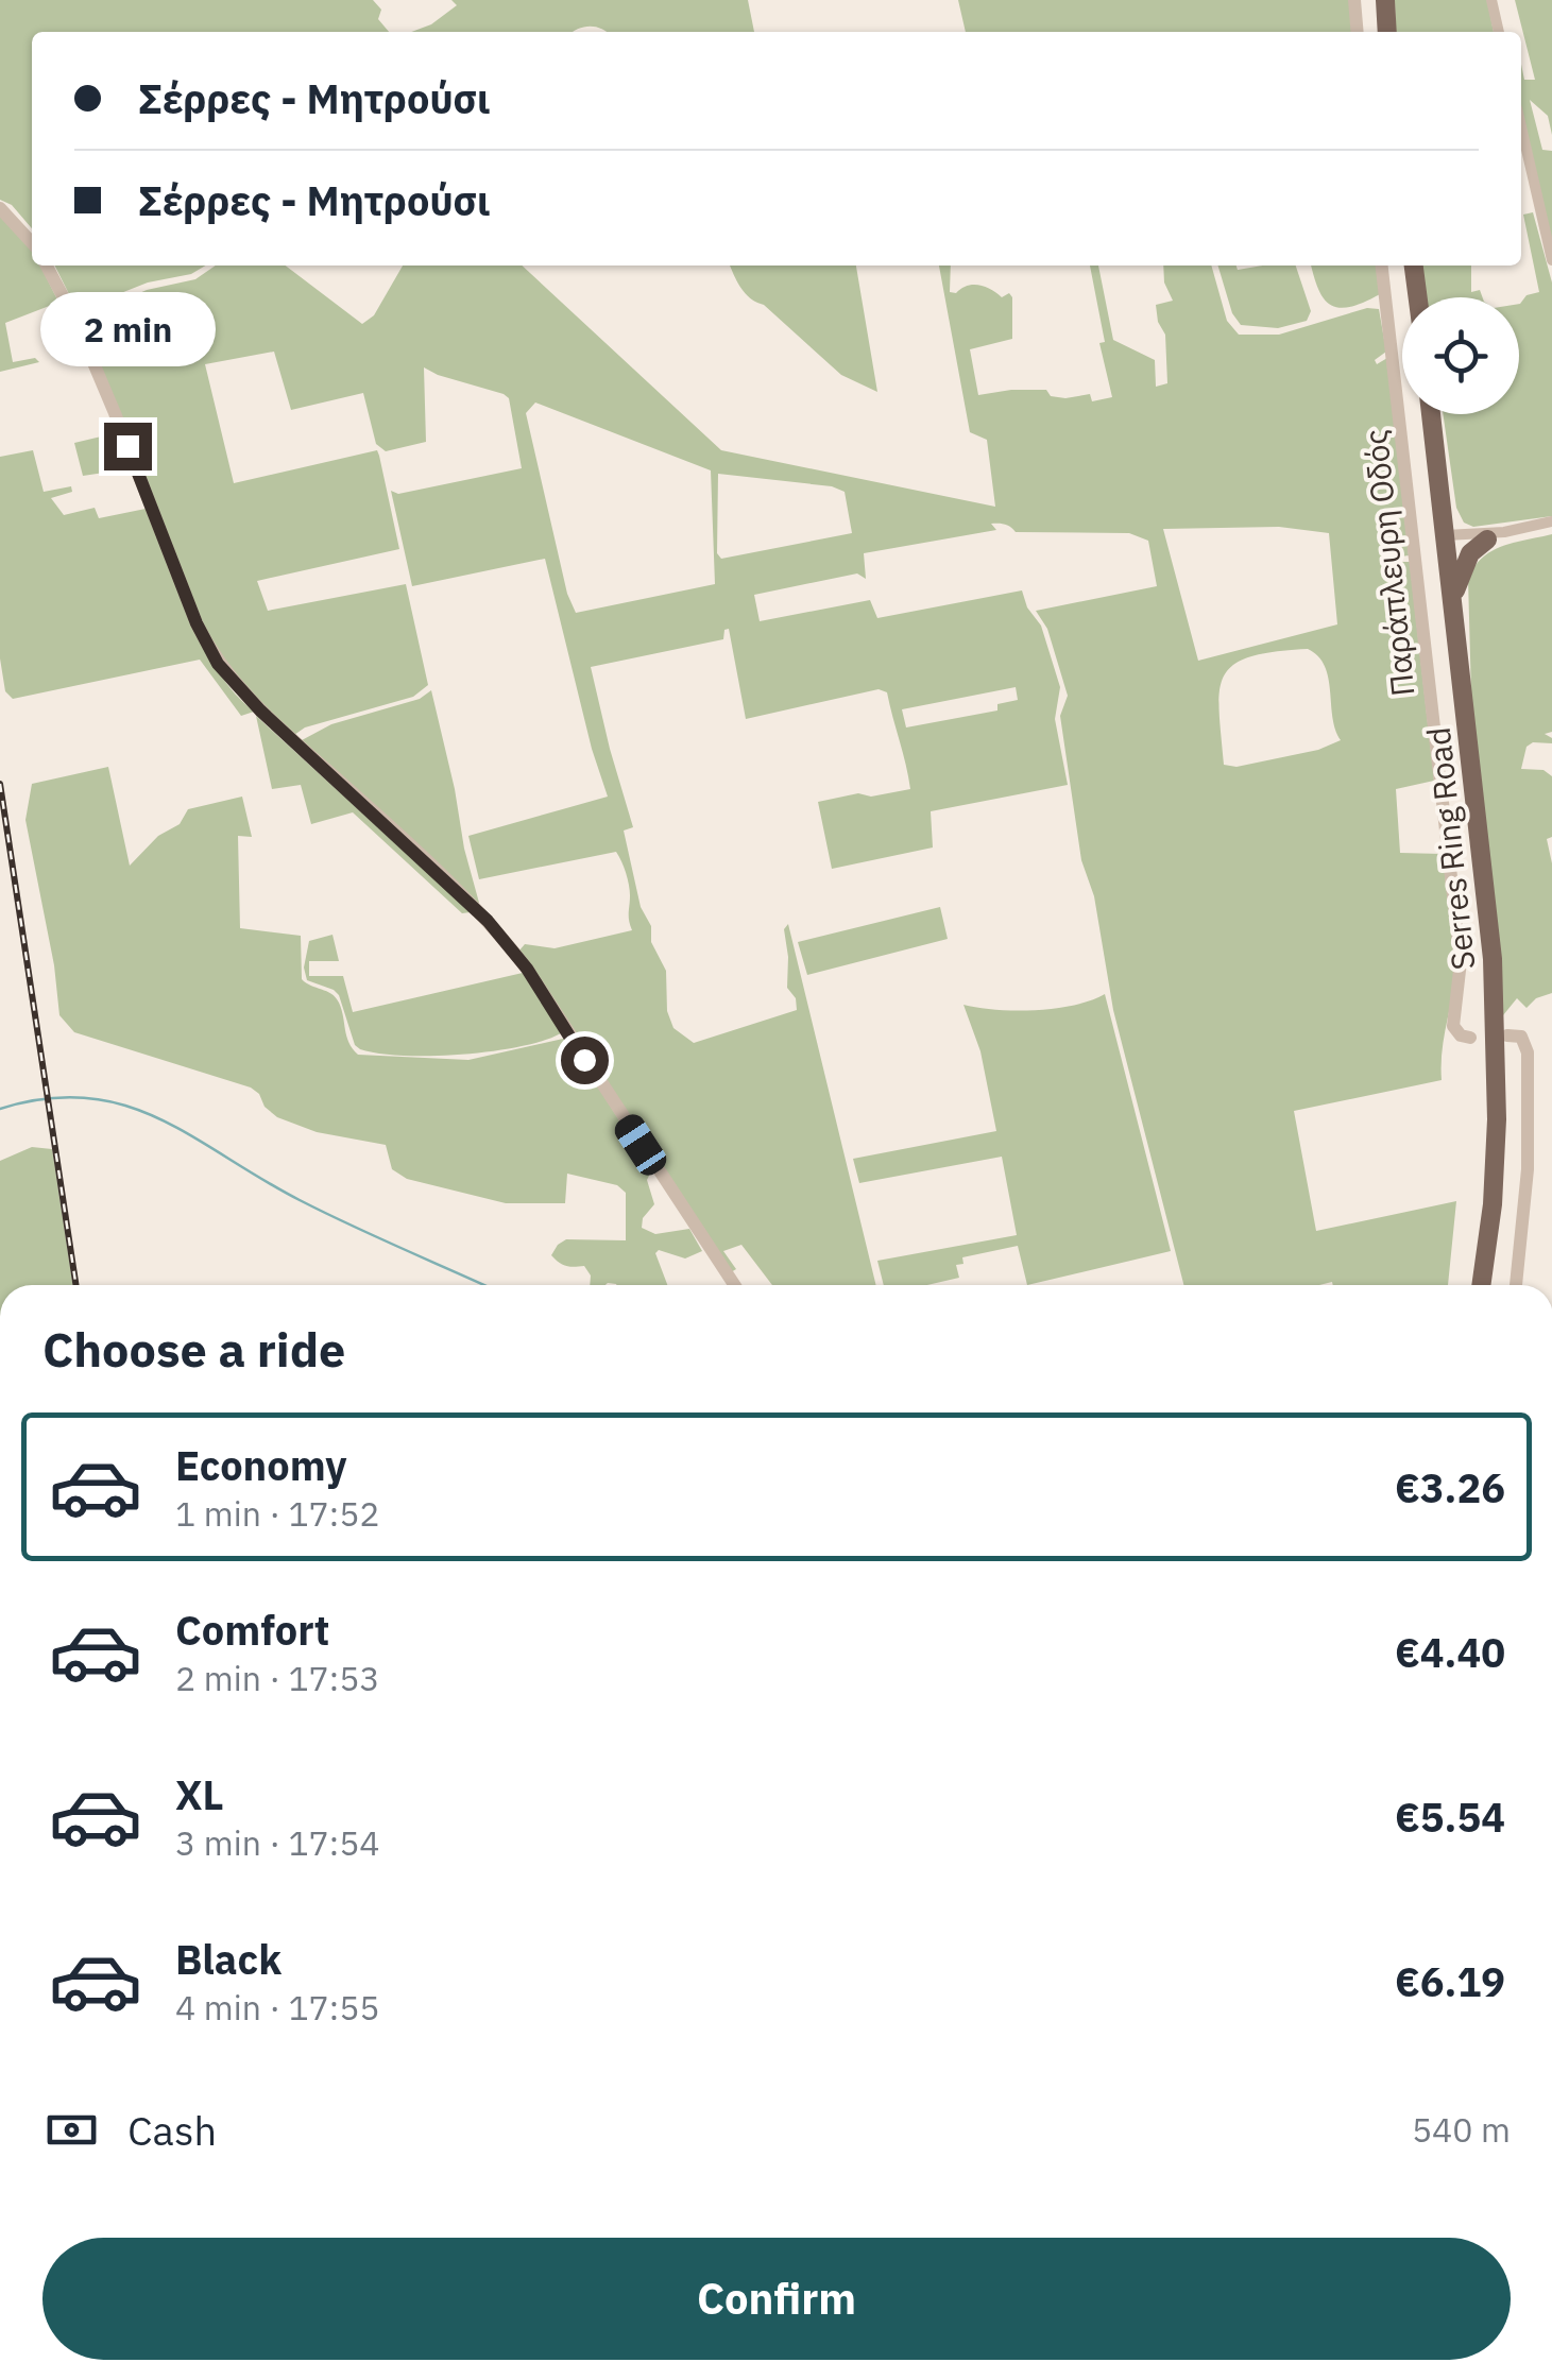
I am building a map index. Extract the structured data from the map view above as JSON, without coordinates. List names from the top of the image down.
{
  "streets": {
    "main road": ["Serres Ring Road"],
    "street": ["Παράπλευρη Οδός"]
  },
  "page": {
    "banner": ["Σέρρες - Μητρούσι", "Σέρρες - Μητρούσι"],
    "bubble": "2 min",
    "heading": "Choose a ride",
    "list": [
      {
        "name": "Economy",
        "note": "1 min · 17:52",
        "value": "€3.26"
      },
      {
        "name": "Comfort",
        "note": "2 min · 17:53",
        "value": "€4.40"
      },
      {
        "name": "XL",
        "note": "3 min · 17:54",
        "value": "€5.54"
      },
      {
        "name": "Black",
        "note": "4 min · 17:55",
        "value": "€6.19"
      }
    ],
    "pay": ["Cash", "540 m"],
    "buttons": "Confirm"
  }
}
